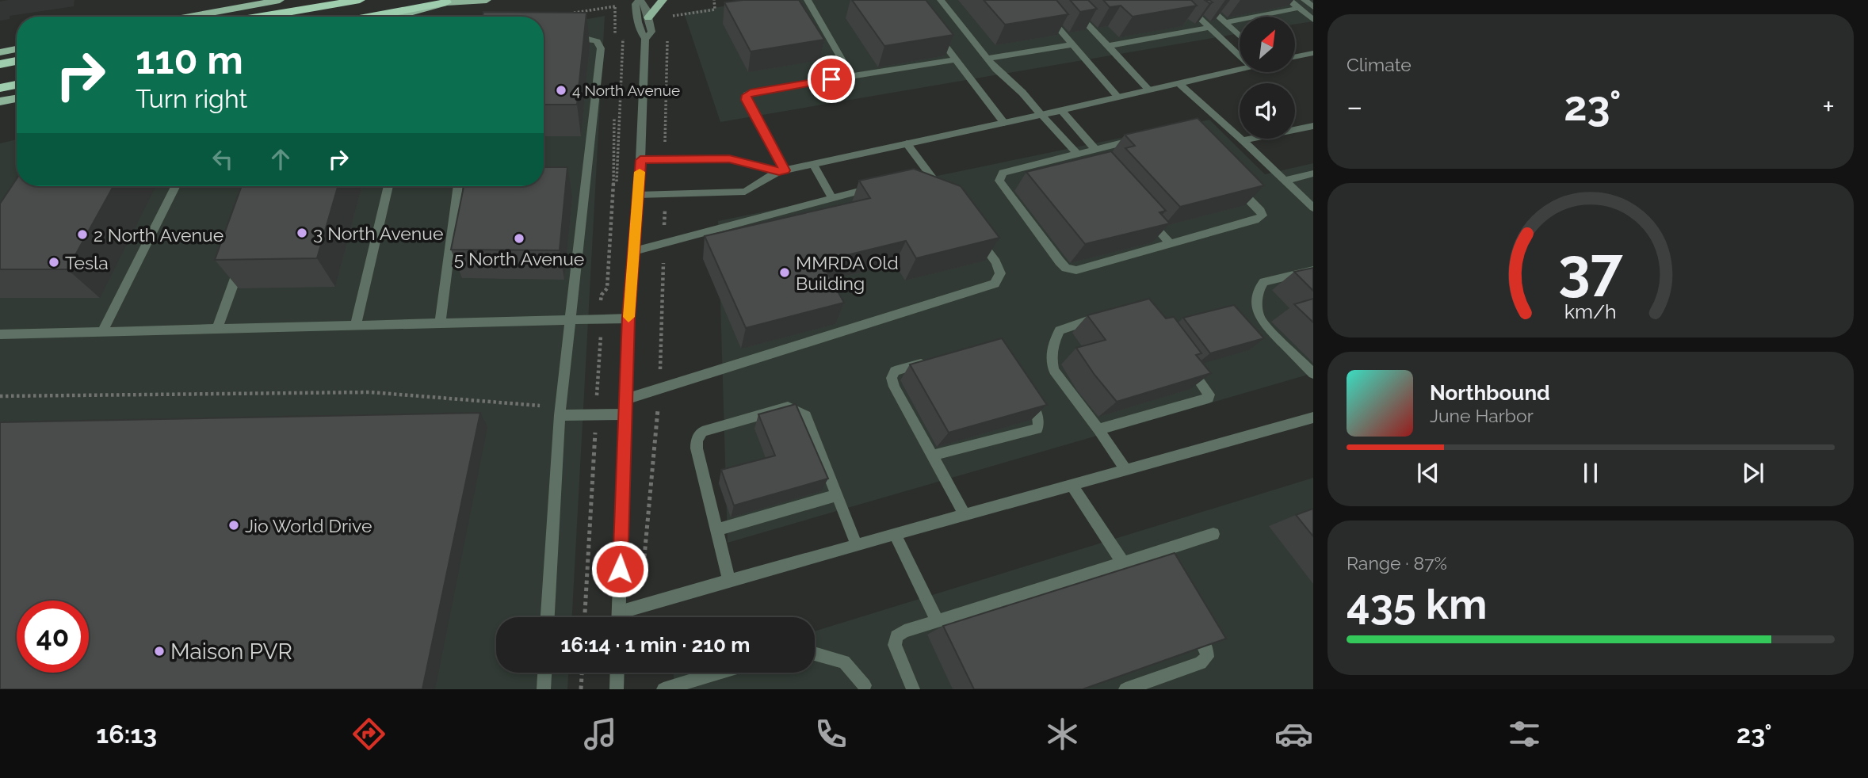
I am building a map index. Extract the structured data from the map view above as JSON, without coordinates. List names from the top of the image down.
{
  "places": [
    "4 North Avenue",
    "3 North Avenue",
    "2 North Avenue",
    "5 North Avenue",
    "Tesla",
    "MMRDA Old Building",
    "Jio World Drive",
    "Maison PVR"
  ],
  "north": "top right",
  "page": {
    "tile": [
      "Climate",
      ["Range · 87%", "435 km"]
    ],
    "turn": ["110 m", "Turn right"],
    "heat": ["−", "23°", "+"],
    "song": ["Northbound", "June Harbor"],
    "limit": "40",
    "trip": "16:14 · 1 min · 210 m",
    "tabs": ["16:13", "23°"],
    "gauge": ["37", "km/h"]
  }
}
